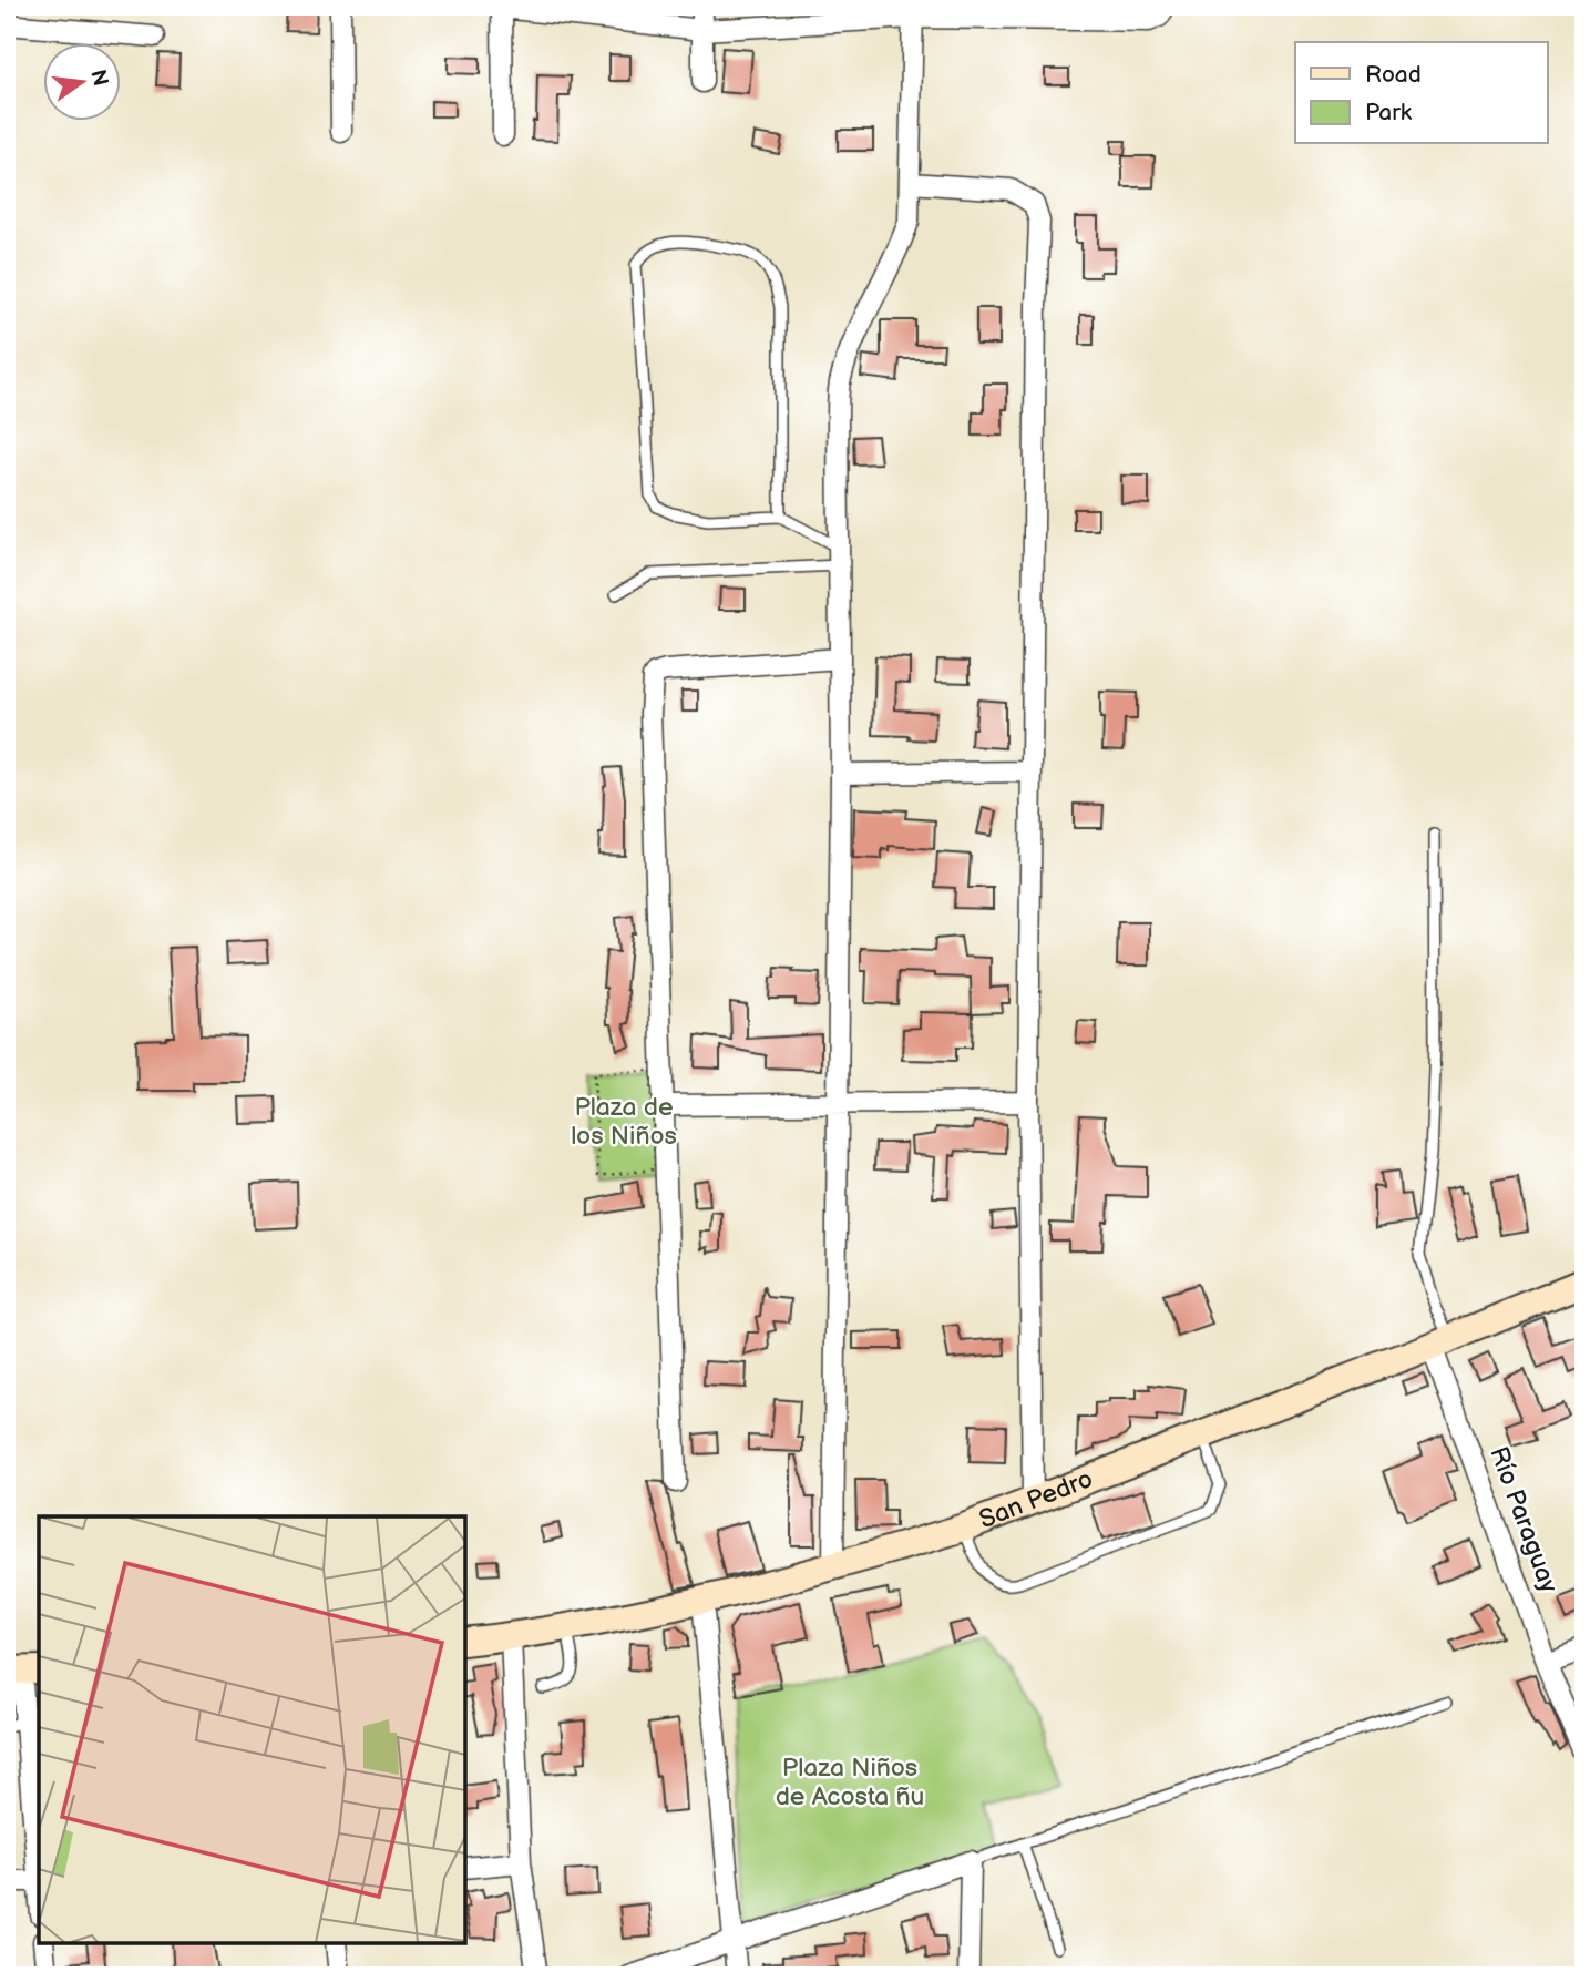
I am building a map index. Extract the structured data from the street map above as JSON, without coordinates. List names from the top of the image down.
{
  "streets": {
    "main road": ["San Pedro"],
    "street": ["Río Paraguay"]
  },
  "crossings": [
    ["San Pedro", "Río Paraguay"]
  ],
  "parks": ["Plaza de los Niños", "Plaza Niños de Acosta ñu"],
  "legend": ["Road", "Park"],
  "north": "right"
}
